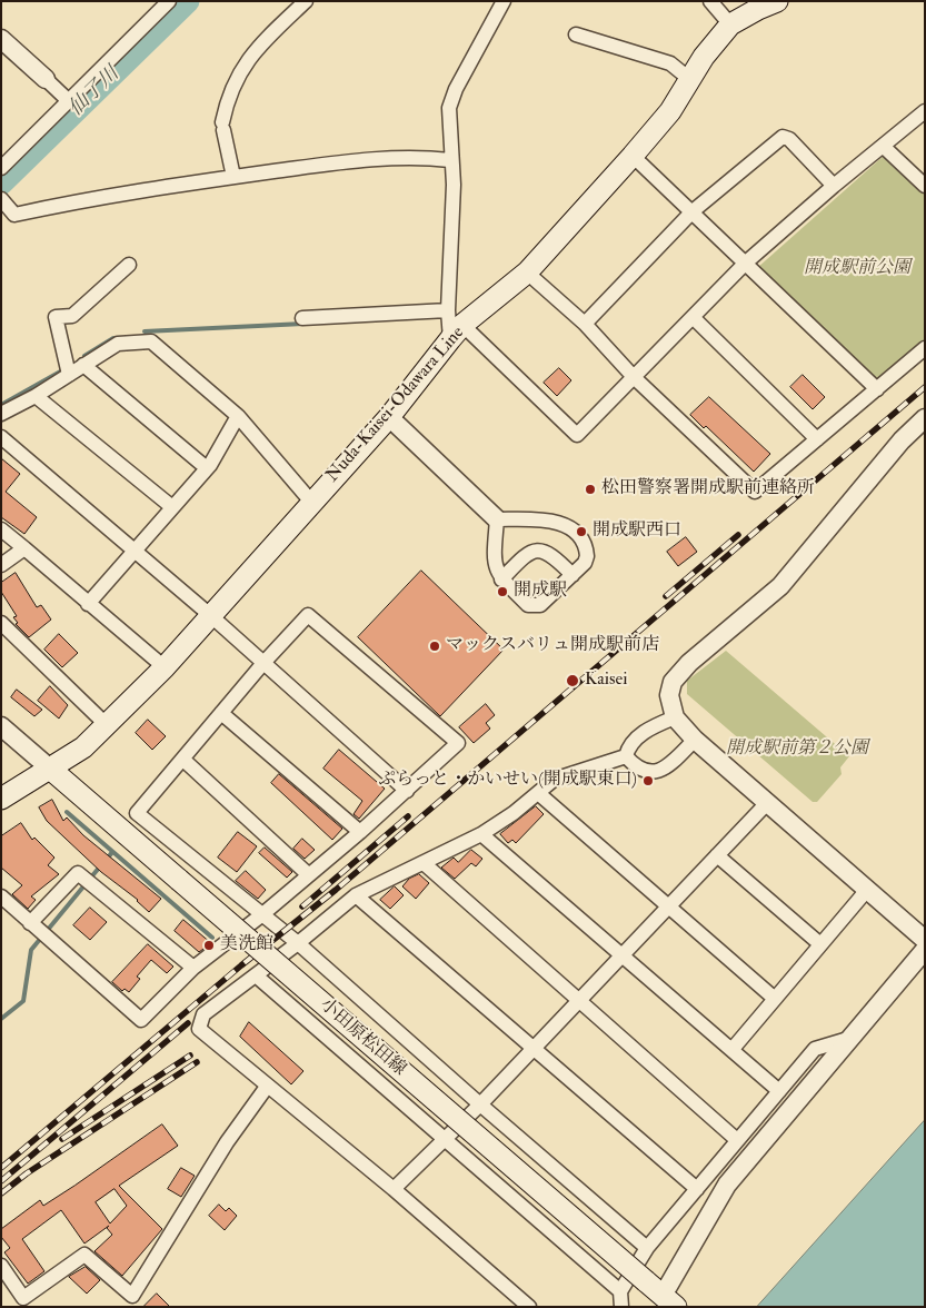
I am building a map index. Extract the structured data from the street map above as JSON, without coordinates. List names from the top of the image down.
{
  "streets": {
    "main road": ["Nuda-Kaisei-Odawara Line", "小田原松田線"]
  },
  "crossings": [
    ["Nuda-Kaisei-Odawara Line", "小田原松田線"]
  ],
  "water": ["仙了川"],
  "parks": ["開成駅前公園", "開成駅前第２公園"],
  "places": [
    "松田警察署開成駅前連絡所",
    "開成駅西口",
    "開成駅",
    "マックスバリュ開成駅前店",
    "Kaisei",
    "ぷらっと・かいせい(開成駅東口)",
    "美洗館"
  ]
}
